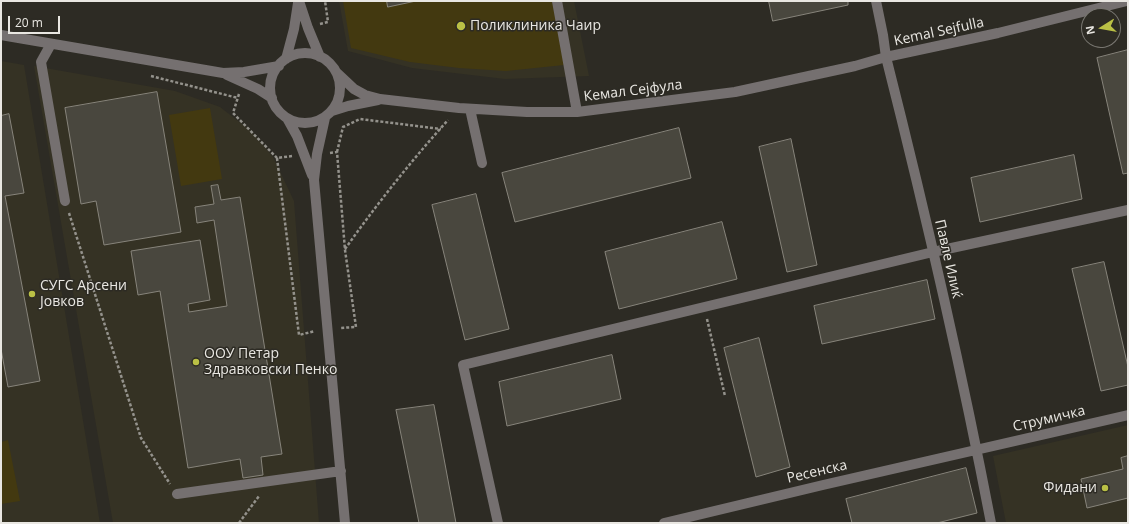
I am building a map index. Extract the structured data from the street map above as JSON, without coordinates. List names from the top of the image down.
{
  "streets": {
    "street": [
      "Kemal Sejfulla",
      "Кемал Сејфула",
      "Павле Илиќ",
      "Струмичка",
      "Ресенска"
    ]
  },
  "crossings": [
    ["Kemal Sejfulla", "Кемал Сејфула"],
    ["Kemal Sejfulla", "Павле Илиќ"],
    ["Кемал Сејфула", "Павле Илиќ"],
    ["Павле Илиќ", "Струмичка"],
    ["Павле Илиќ", "Ресенска"],
    ["Струмичка", "Ресенска"]
  ],
  "places": [
    "Поликлиника Чаир",
    "СУГС Арсени Јовков",
    "ООУ Петар Здравковски Пенко",
    "Фидани"
  ],
  "scale_bar": "20 m",
  "north": "left"
}
